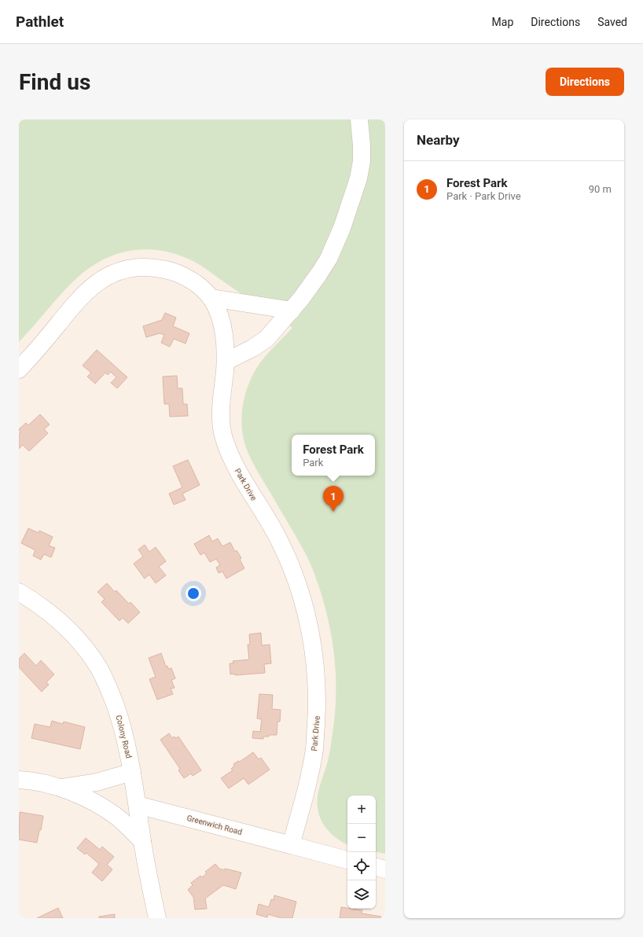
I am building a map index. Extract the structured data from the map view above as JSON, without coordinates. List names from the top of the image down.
{
  "streets": {
    "street": ["Park Drive", "Colony Road", "Greenwich Road"]
  },
  "crossings": [
    ["Park Drive", "Greenwich Road"],
    ["Colony Road", "Greenwich Road"]
  ],
  "page": {
    "header": "Pathlet",
    "nav": ["Map", "Directions", "Saved"],
    "buttons": "Directions",
    "title": "Find us",
    "heading": "Nearby",
    "list": [
      {
        "mark": "1",
        "name": "Forest Park",
        "note": "Park · Park Drive",
        "value": "90 m"
      }
    ],
    "popup": ["Forest Park", "Park"],
    "pins": "1",
    "map_buttons": ["+", "−"]
  }
}
